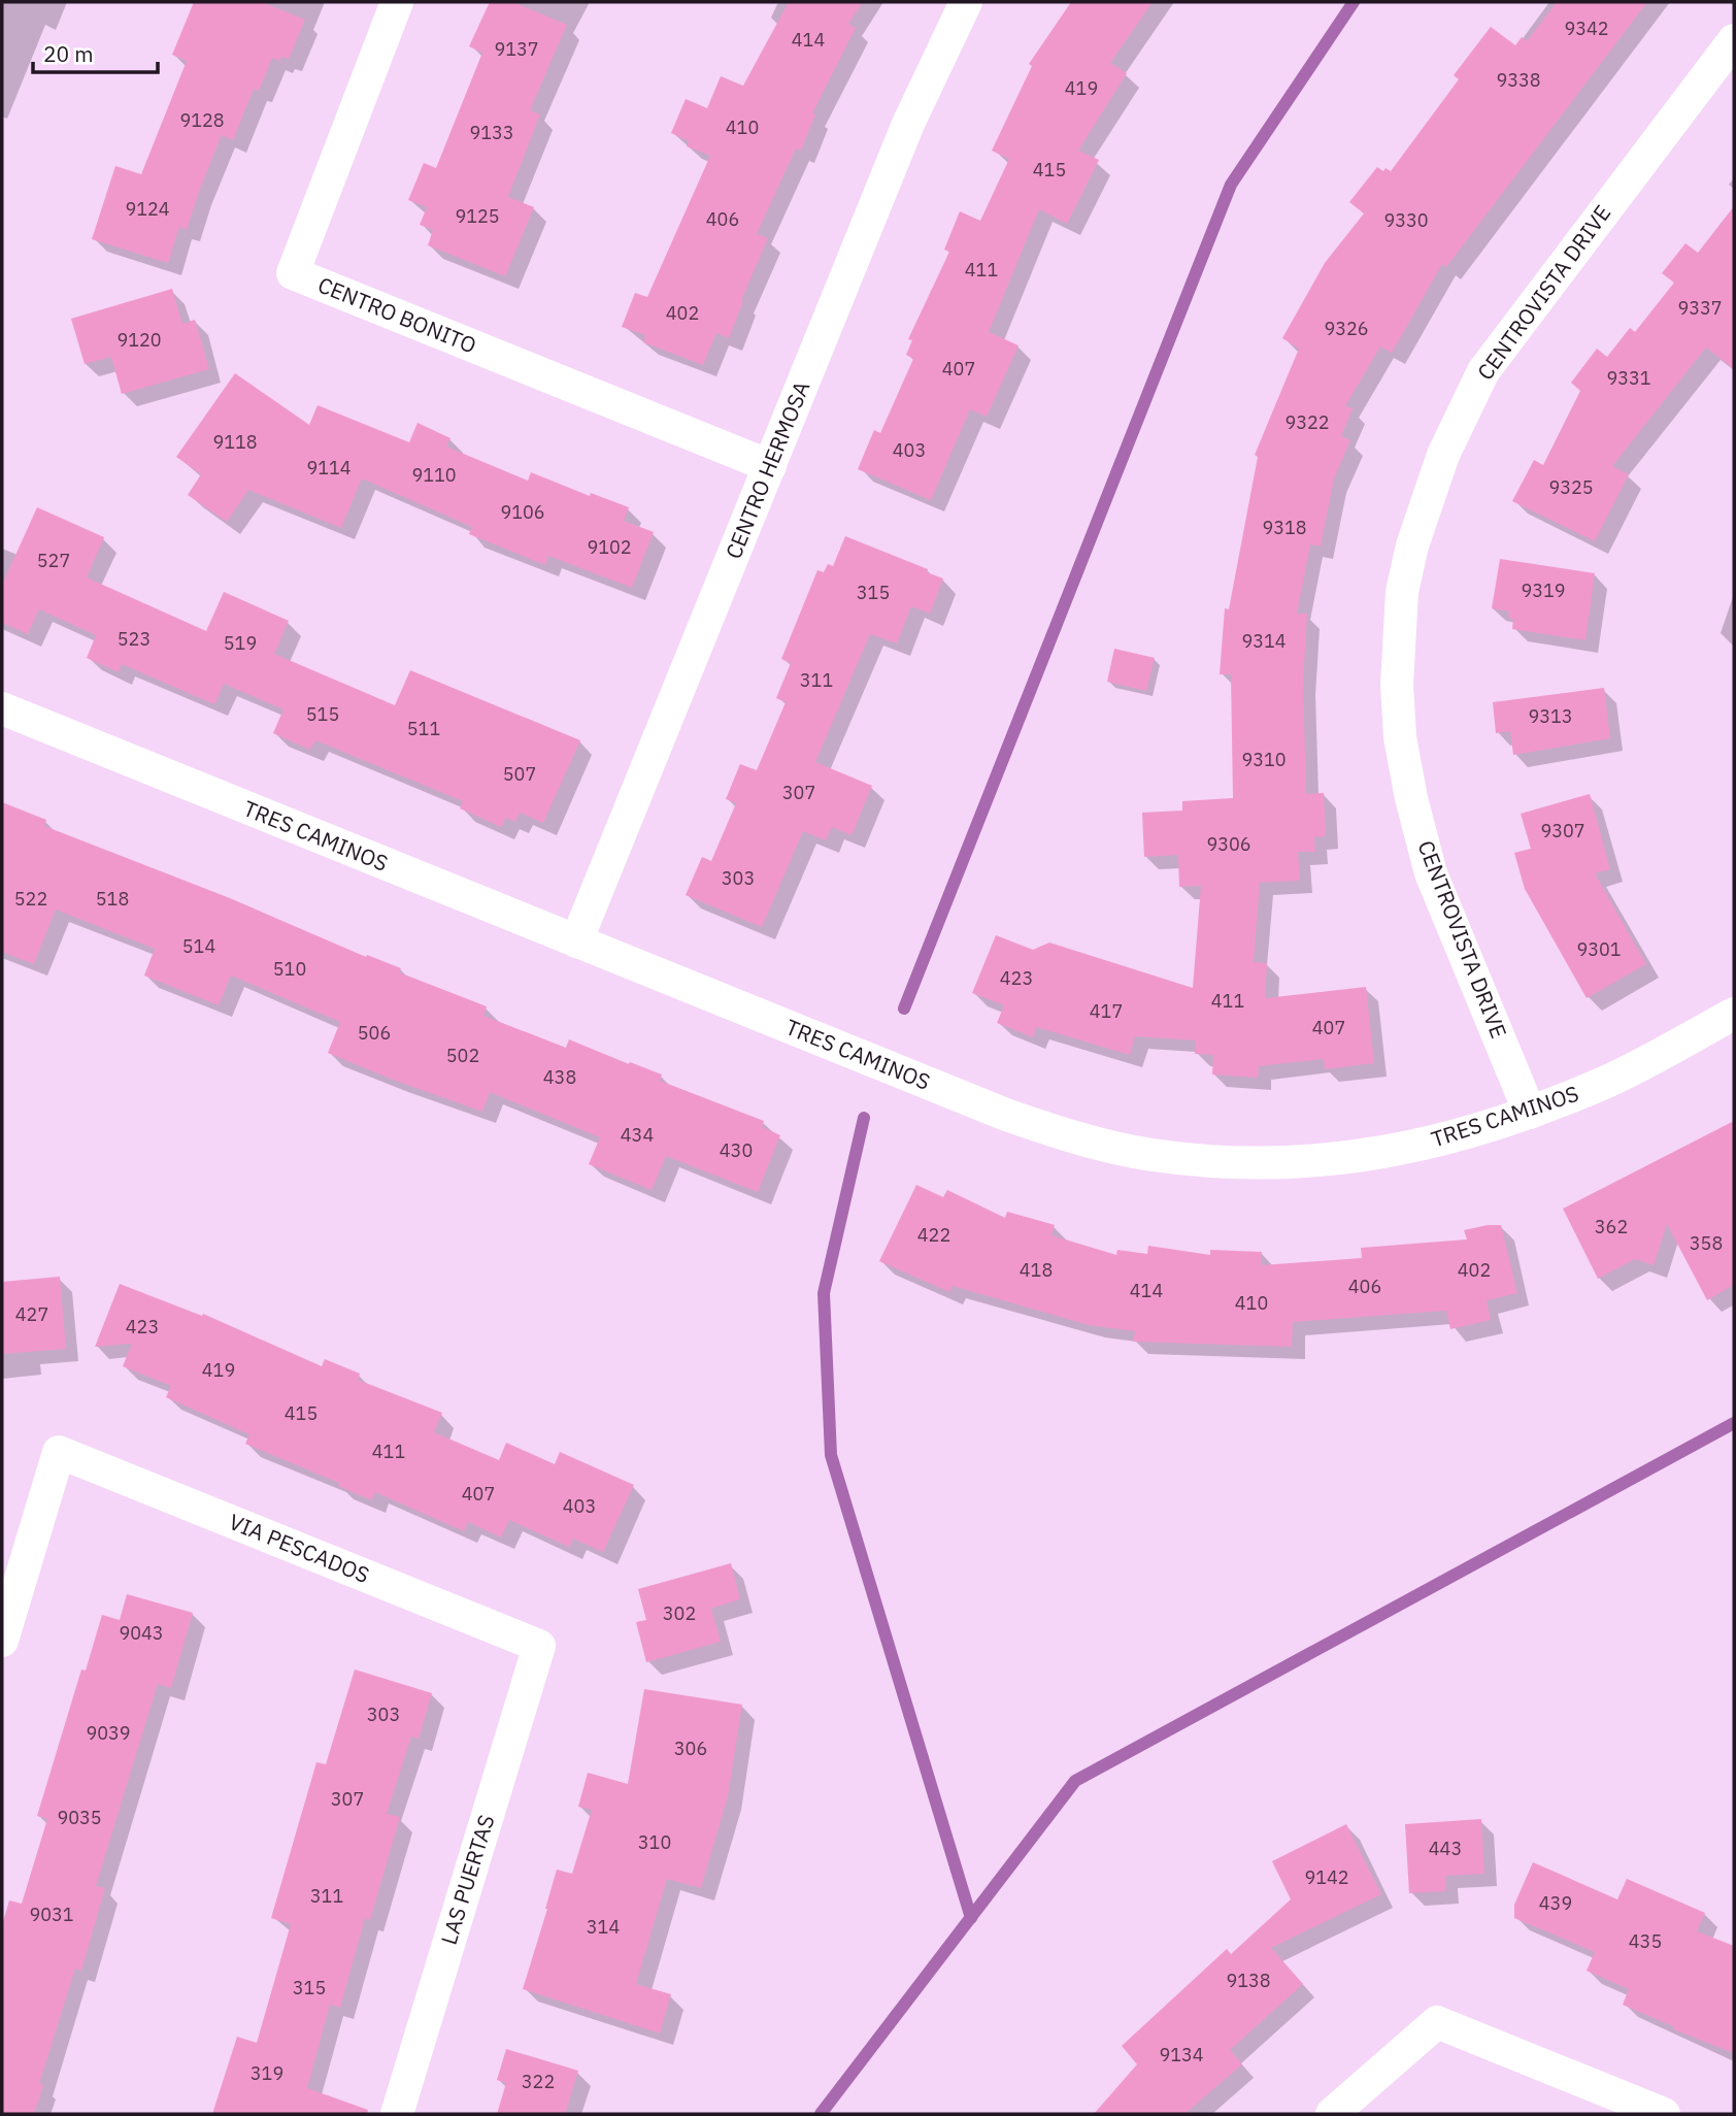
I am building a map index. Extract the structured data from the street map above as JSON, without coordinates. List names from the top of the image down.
{
  "streets": {
    "street": [
      "CENTROVISTA DRIVE",
      "CENTRO BONITO",
      "CENTRO HERMOSA",
      "TRES CAMINOS",
      "VIA PESCADOS",
      "LAS PUERTAS"
    ]
  },
  "crossings": [
    ["CENTROVISTA DRIVE", "TRES CAMINOS"],
    ["CENTRO BONITO", "CENTRO HERMOSA"],
    ["CENTRO HERMOSA", "TRES CAMINOS"],
    ["VIA PESCADOS", "LAS PUERTAS"]
  ],
  "house_numbers": [
    "9342",
    "414",
    "9137",
    "9338",
    "419",
    "9128",
    "410",
    "9133",
    "415",
    "9124",
    "9125",
    "406",
    "9330",
    "411",
    "9337",
    "402",
    "9326",
    "9120",
    "407",
    "9331",
    "9322",
    "9118",
    "403",
    "9114",
    "9110",
    "9325",
    "9106",
    "9318",
    "9102",
    "527",
    "9319",
    "315",
    "523",
    "9314",
    "519",
    "311",
    "515",
    "9313",
    "511",
    "9310",
    "507",
    "307",
    "9307",
    "9306",
    "303",
    "522",
    "518",
    "514",
    "9301",
    "510",
    "423",
    "411",
    "417",
    "407",
    "506",
    "502",
    "438",
    "434",
    "430",
    "362",
    "422",
    "358",
    "418",
    "402",
    "406",
    "414",
    "410",
    "427",
    "423",
    "419",
    "415",
    "411",
    "407",
    "403",
    "302",
    "9043",
    "303",
    "9039",
    "306",
    "307",
    "9035",
    "310",
    "443",
    "9142",
    "311",
    "439",
    "9031",
    "314",
    "435",
    "9138",
    "315",
    "9134",
    "319",
    "322"
  ],
  "scale_bar": "20 m"
}
